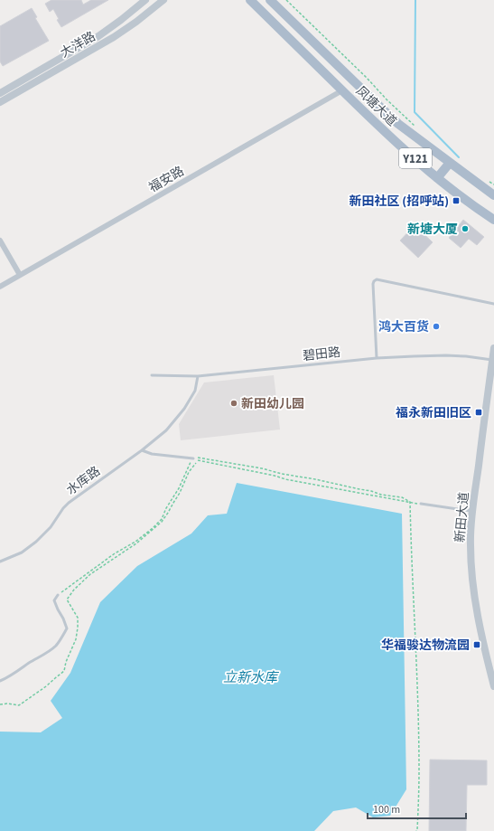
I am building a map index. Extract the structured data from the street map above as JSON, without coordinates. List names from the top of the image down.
{
  "streets": {
    "main road": ["凤塘大道", "Y121"],
    "street": ["大洋路", "福安路", "新田大道"],
    "lane": ["碧田路", "水库路"]
  },
  "crossings": [
    ["凤塘大道", "福安路"],
    ["碧田路", "水库路"],
    ["碧田路", "新田大道"]
  ],
  "water": ["立新水库"],
  "places": {
    "transit": ["新田社区 (招呼站)", "福永新田旧区", "华福骏达物流园"],
    "other": ["新塘大厦", "鸿大百货", "新田幼儿园"]
  },
  "scale_bar": "100 m"
}
